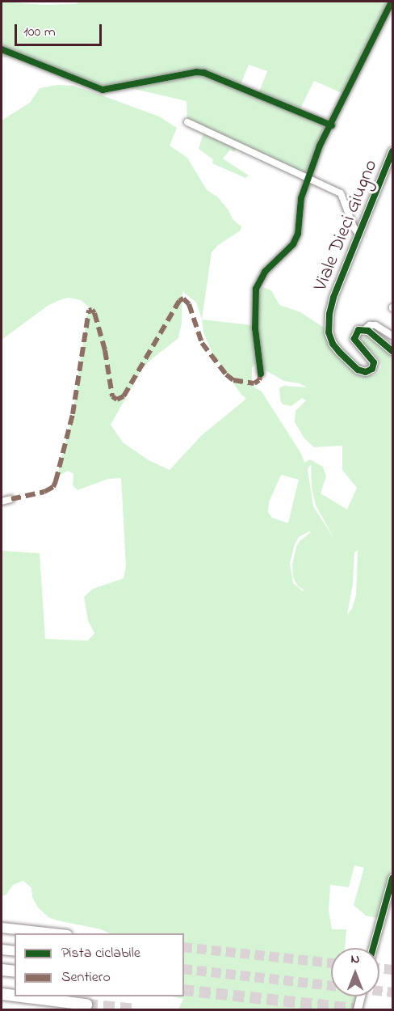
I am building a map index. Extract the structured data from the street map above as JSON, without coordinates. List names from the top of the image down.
{
  "streets": {
    "main road": ["Viale Dieci Giugno"]
  },
  "legend": ["Pista ciclabile", "Sentiero"],
  "scale_bar": "100 m",
  "north": "top"
}
